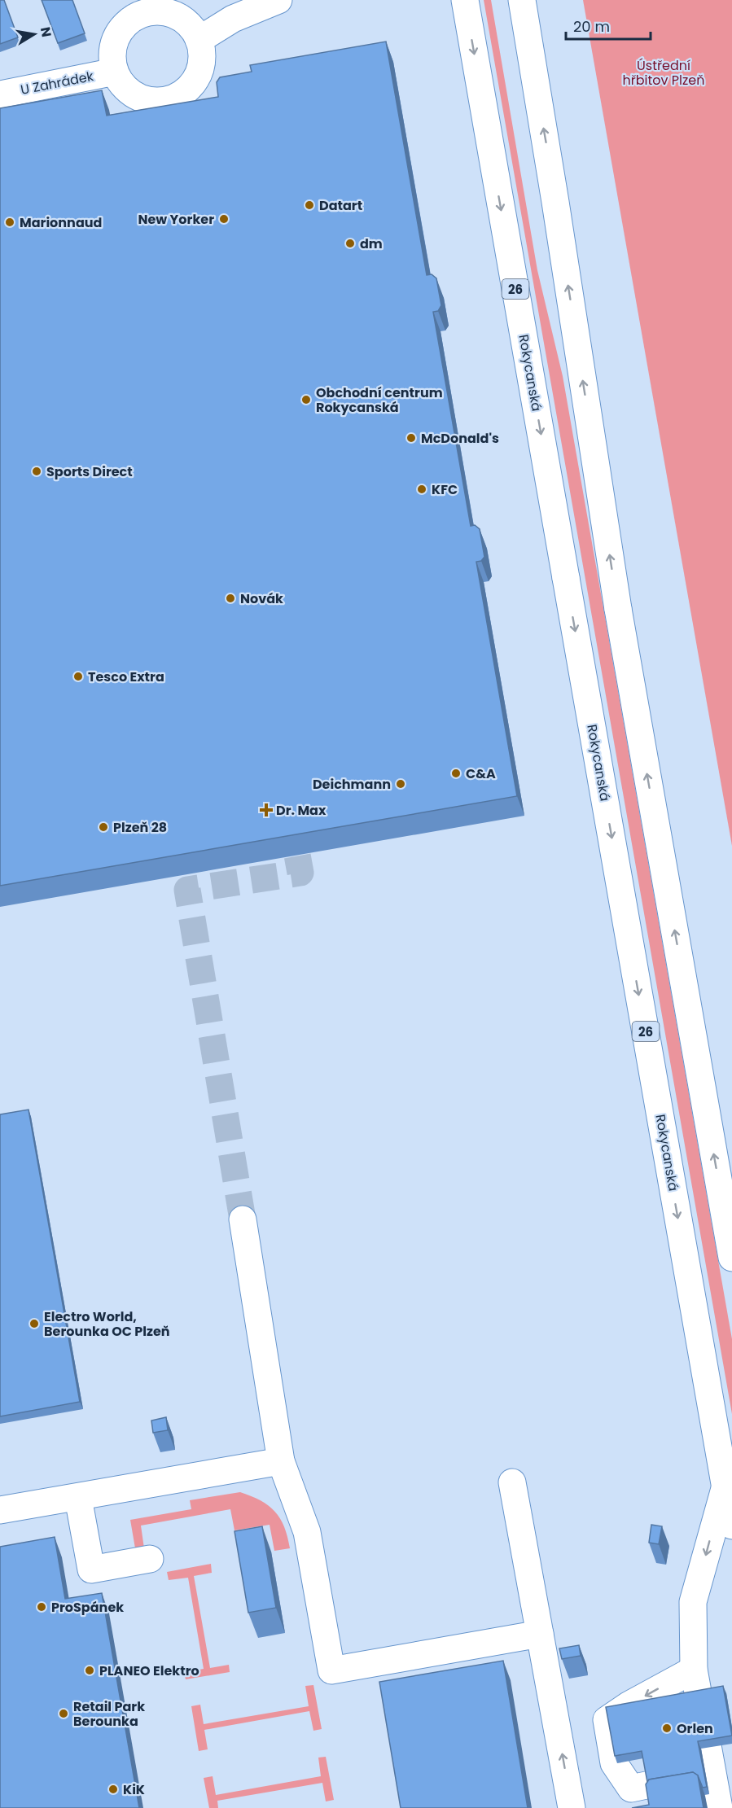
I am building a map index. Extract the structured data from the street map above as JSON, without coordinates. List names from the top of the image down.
{
  "streets": {
    "main road": ["U Zahrádek", "26", "Rokycanská"]
  },
  "parks": ["Ústřední hřbitov Plzeň"],
  "places": {
    "other": [
      "Datart",
      "New Yorker",
      "Marionnaud",
      "dm",
      "Obchodní centrum Rokycanská",
      "McDonald's",
      "Sports Direct",
      "KFC",
      "Novák",
      "Tesco Extra",
      "C&A",
      "Deichmann",
      "Plzeň 28",
      "Electro World, Berounka OC Plzeň",
      "ProSpánek",
      "PLANEO Elektro",
      "Retail Park Berounka",
      "Orlen",
      "KiK"
    ],
    "health": ["Dr. Max"]
  },
  "scale_bar": "20 m",
  "north": "right"
}
